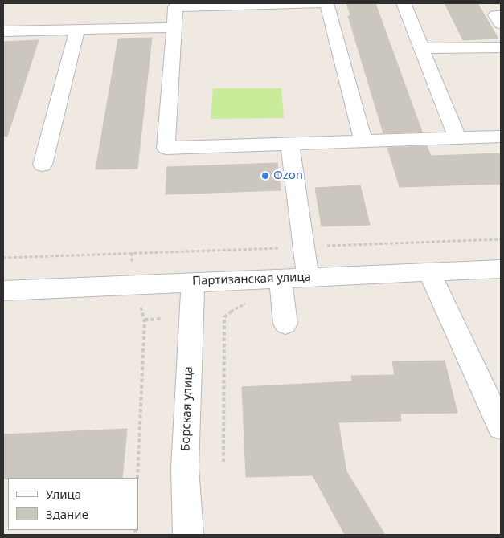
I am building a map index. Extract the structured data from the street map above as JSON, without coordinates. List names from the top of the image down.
{
  "streets": {
    "street": ["Партизанская улица", "Борская улица"]
  },
  "crossings": [
    ["Партизанская улица", "Борская улица"]
  ],
  "places": ["Ozon"],
  "legend": ["Улица", "Здание"]
}
